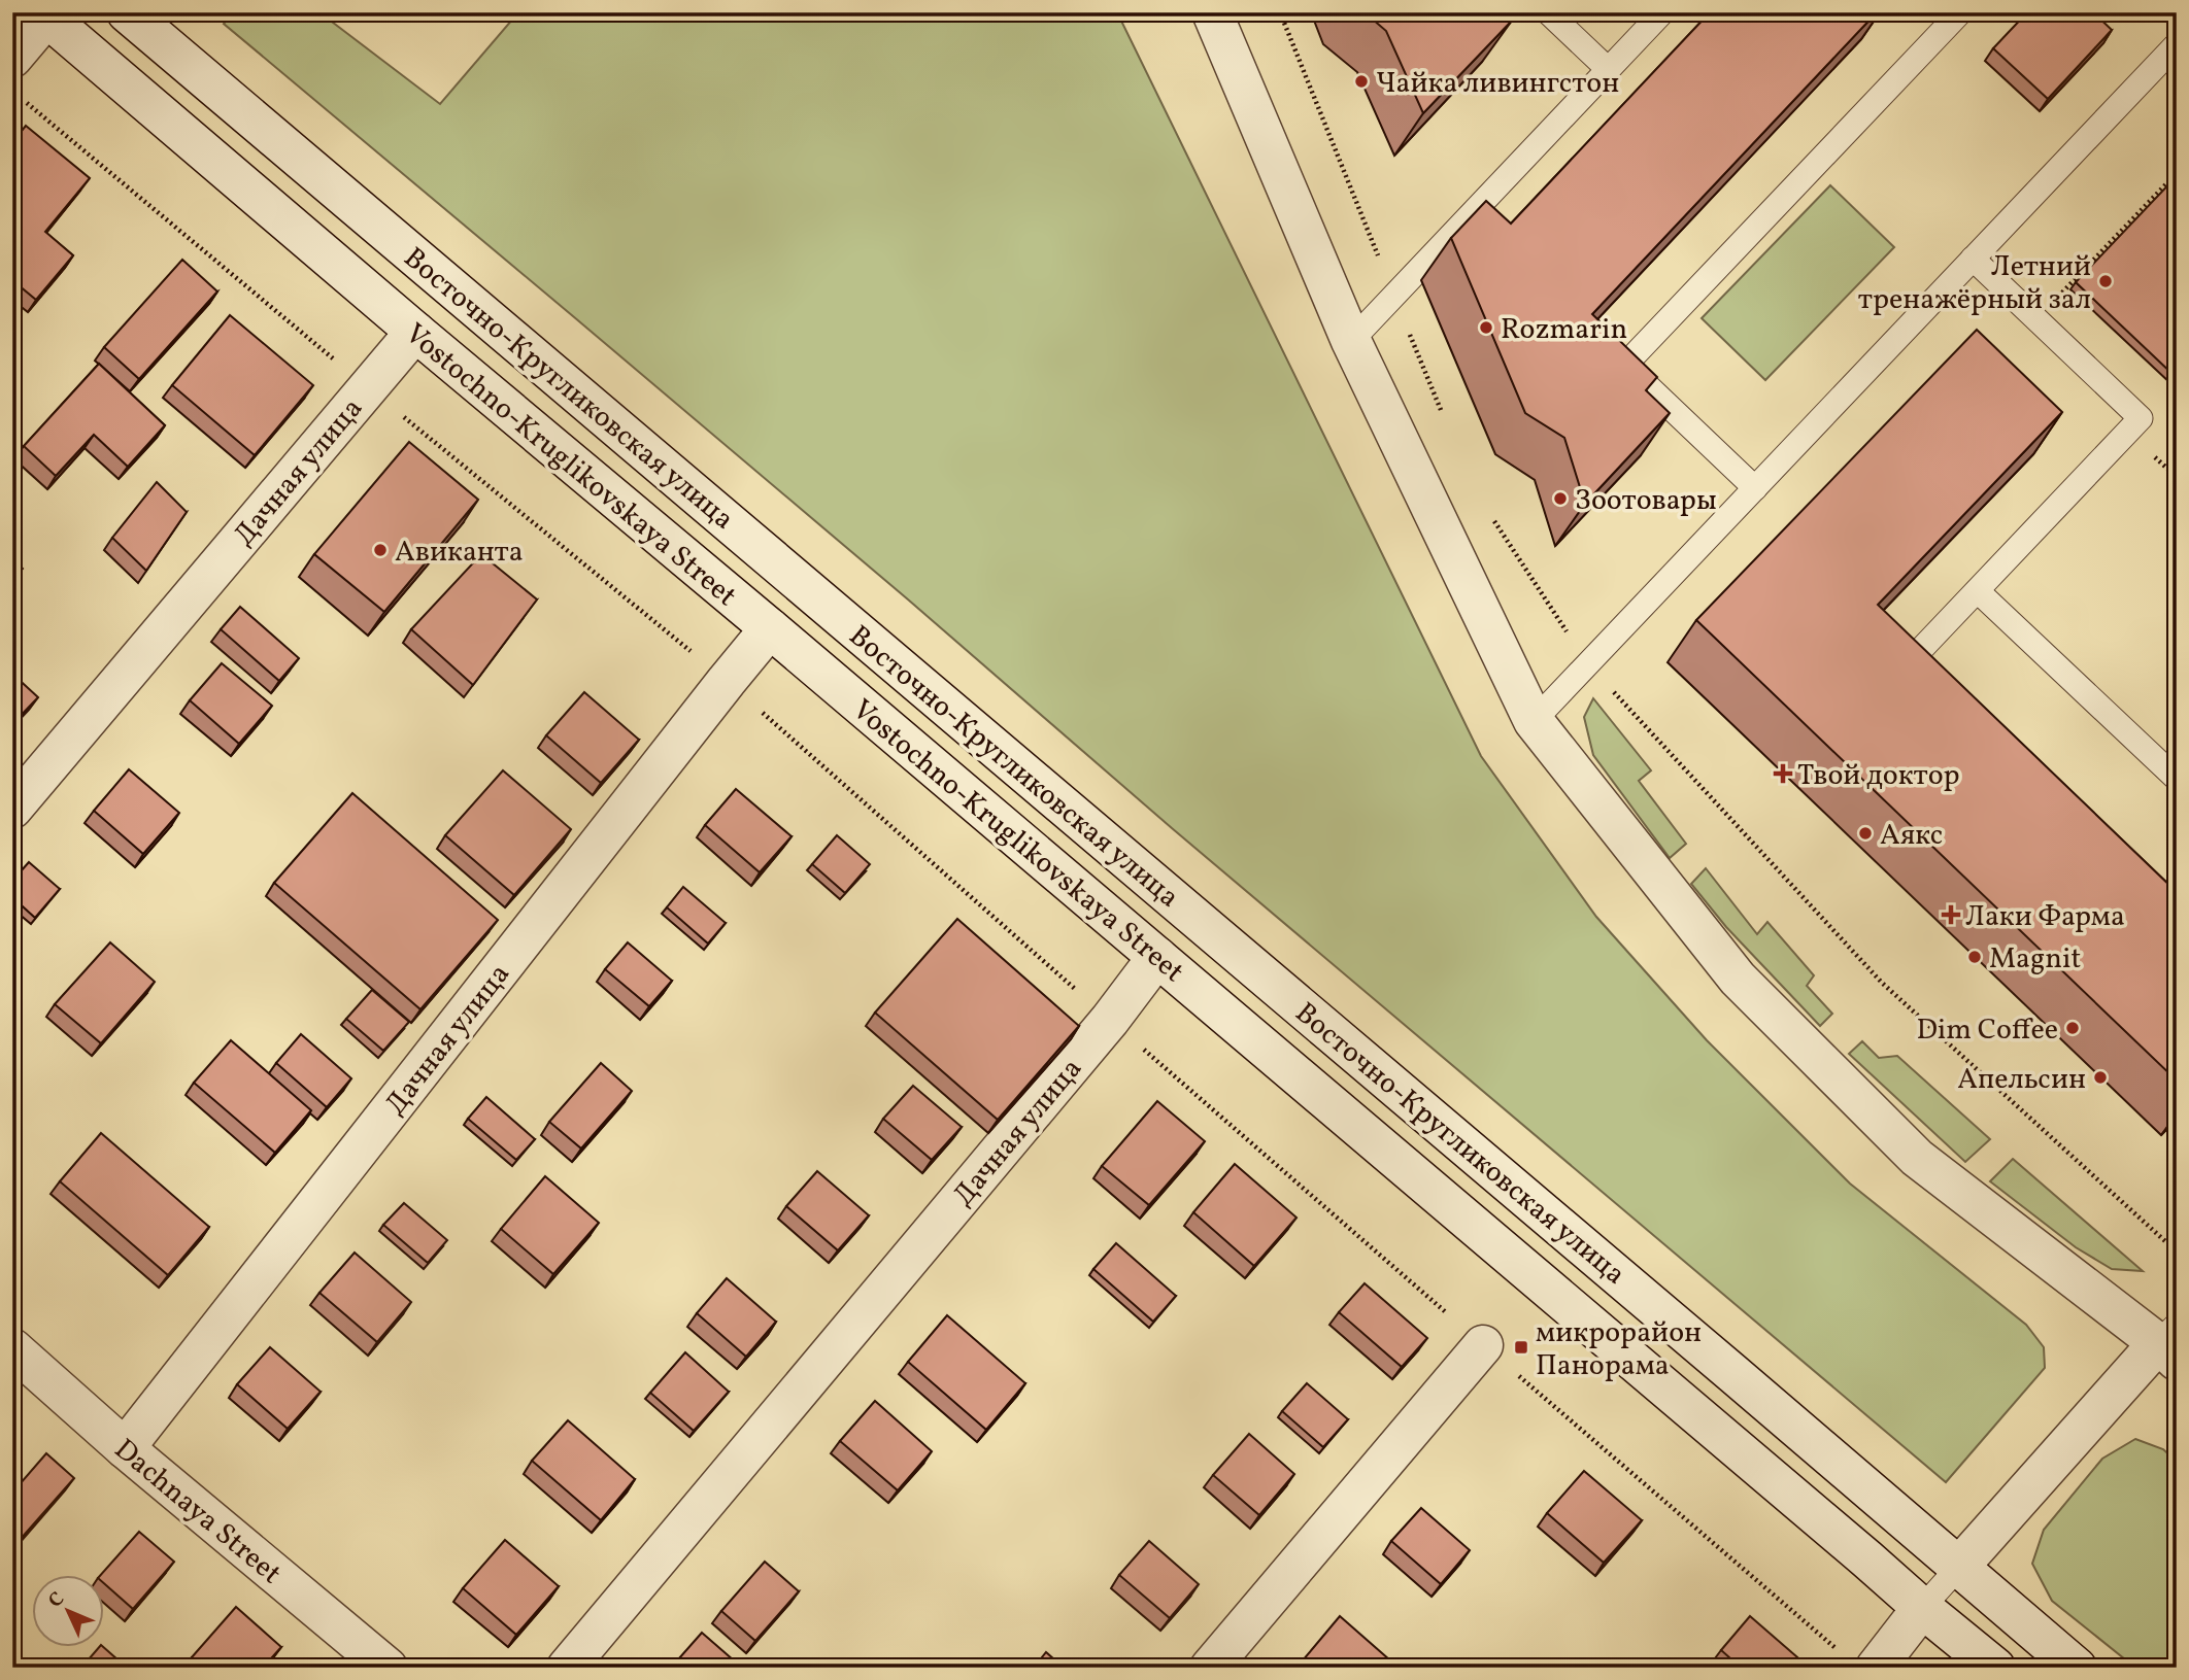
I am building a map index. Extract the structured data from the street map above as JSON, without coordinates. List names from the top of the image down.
{
  "streets": {
    "street": [
      "Восточно-Кругликовская улица",
      "Vostochno-Kruglikovskaya Street",
      "Дачная улица",
      "Dachnaya Street"
    ]
  },
  "crossings": [
    ["Vostochno-Kruglikovskaya Street", "Дачная улица"],
    ["Дачная улица", "Dachnaya Street"]
  ],
  "places": {
    "other": [
      "Чайка ливингстон",
      "Летний тренажёрный зал",
      "Rozmarin",
      "Зоотовары",
      "Авиканта",
      "Аякс",
      "Magnit",
      "Dim Coffee",
      "Апельсин"
    ],
    "health": ["Твой доктор", "Лаки Фарма"],
    "transit": ["микрорайон Панорама"]
  },
  "north": "top left"
}
